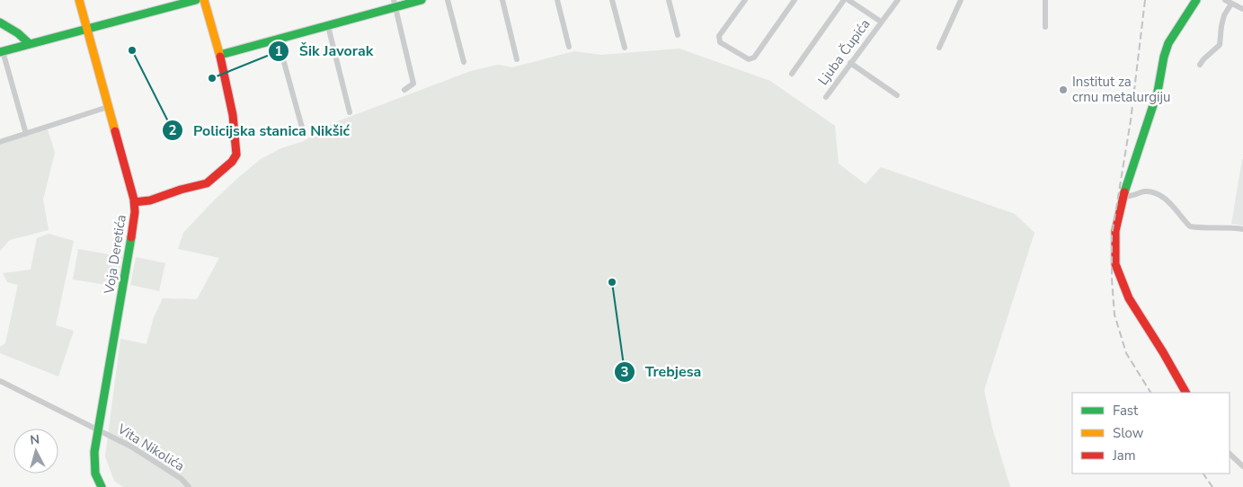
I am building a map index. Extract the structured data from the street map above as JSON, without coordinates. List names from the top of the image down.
{
  "streets": {
    "street": ["Ljuba Čupića", "Voja Deretića", "Vita Nikolića"]
  },
  "crossings": [
    ["Voja Deretića", "Vita Nikolića"]
  ],
  "places": [
    "Policijska stanica Nikšić",
    "Šik Javorak",
    "Institut za crnu metalurgiju",
    "Trebjesa"
  ],
  "legend": ["Fast", "Slow", "Jam"],
  "north": "top"
}
